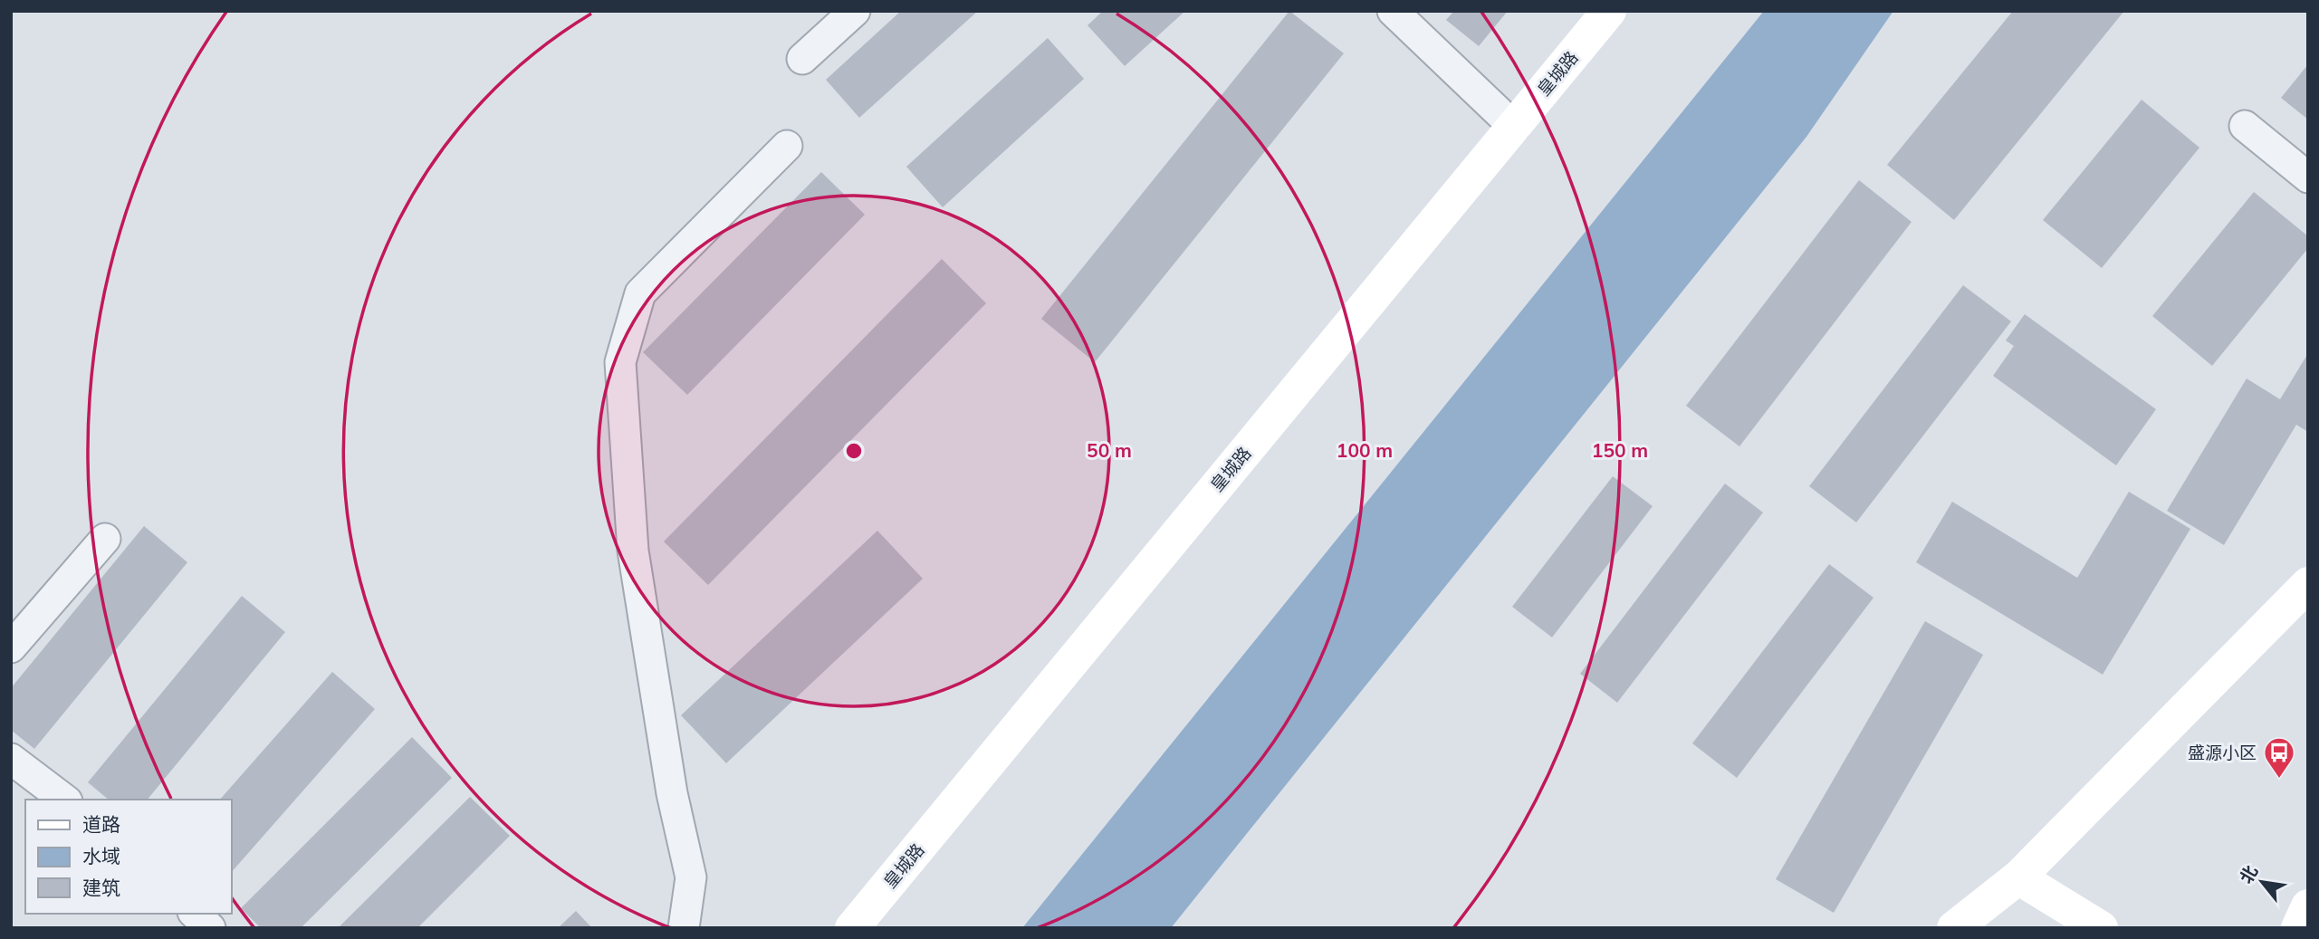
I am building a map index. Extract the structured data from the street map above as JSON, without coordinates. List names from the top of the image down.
{
  "streets": {
    "main road": ["皇城路"]
  },
  "places": {
    "bus stop": ["盛源小区"]
  },
  "legend": ["道路", "水域", "建筑"],
  "north": "top left",
  "rings": ["50 m", "100 m", "150 m"]
}
